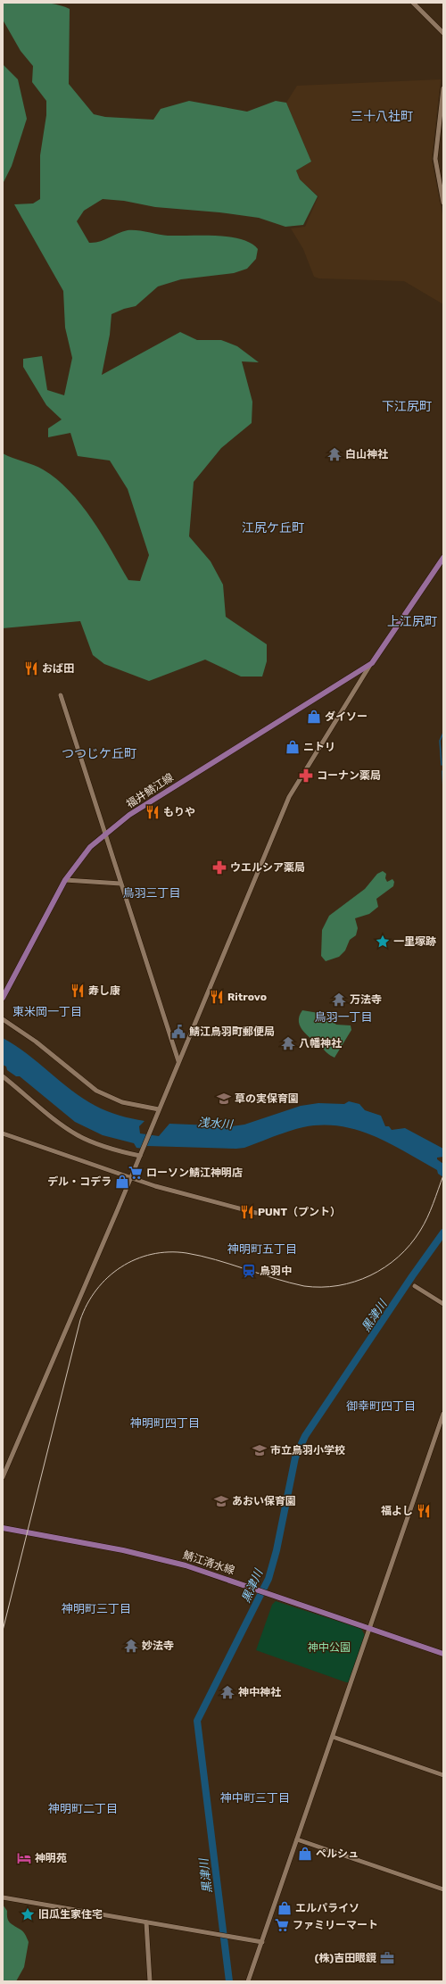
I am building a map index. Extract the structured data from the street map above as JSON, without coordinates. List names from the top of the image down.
{
  "streets": {
    "main road": ["福井鯖江線", "鯖江清水線"]
  },
  "districts": [
    "三十八社町",
    "下江尻町",
    "江尻ケ丘町",
    "上江尻町",
    "つつじケ丘町",
    "鳥羽三丁目",
    "東米岡一丁目",
    "鳥羽一丁目",
    "神明町五丁目",
    "御幸町四丁目",
    "神明町四丁目",
    "神明町三丁目",
    "神中町三丁目",
    "神明町二丁目"
  ],
  "water": ["浅水川", "黒津川"],
  "parks": ["神中公園"],
  "places": {
    "temple": [
      "白山神社",
      "万法寺",
      "八幡神社",
      "妙法寺",
      "神中神社"
    ],
    "restaurant": [
      "おば田",
      "もりや",
      "寿し康",
      "Ritrovo",
      "PUNT（プント）",
      "福よし"
    ],
    "shop": [
      "ダイソー",
      "ニトリ",
      "デル・コデラ",
      "ペルシュ",
      "エルパライソ"
    ],
    "pharmacy": ["コーナン薬局", "ウエルシア薬局"],
    "place": ["一里塚跡", "旧瓜生家住宅"],
    "public building": ["鯖江鳥羽町郵便局"],
    "school or university": ["草の実保育園", "市立鳥羽小学校", "あおい保育園"],
    "supermarket": ["ローソン鯖江神明店", "ファミリーマート"],
    "station": ["鳥羽中"],
    "hotel": ["神明苑"],
    "office": ["(株)吉田眼鏡"]
  }
}
